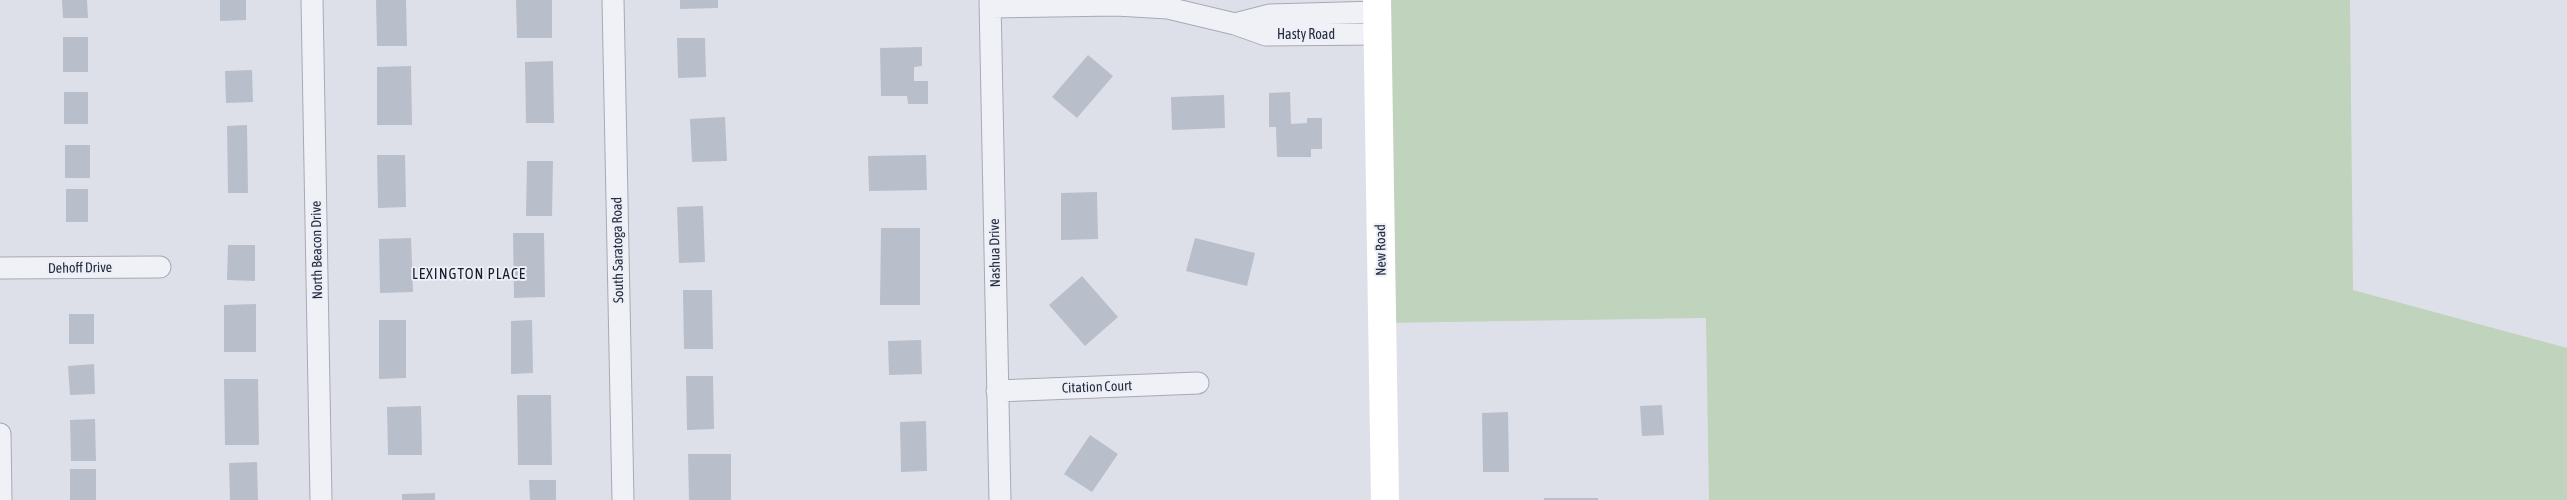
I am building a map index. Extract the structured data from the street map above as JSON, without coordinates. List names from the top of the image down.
{
  "streets": {
    "street": [
      "Hasty Road",
      "North Beacon Drive",
      "South Saratoga Road",
      "New Road",
      "Nashua Drive",
      "Dehoff Drive",
      "Citation Court"
    ]
  },
  "crossings": [
    ["Hasty Road", "New Road"],
    ["Hasty Road", "Nashua Drive"],
    ["Nashua Drive", "Citation Court"]
  ],
  "districts": ["LEXINGTON PLACE"]
}
